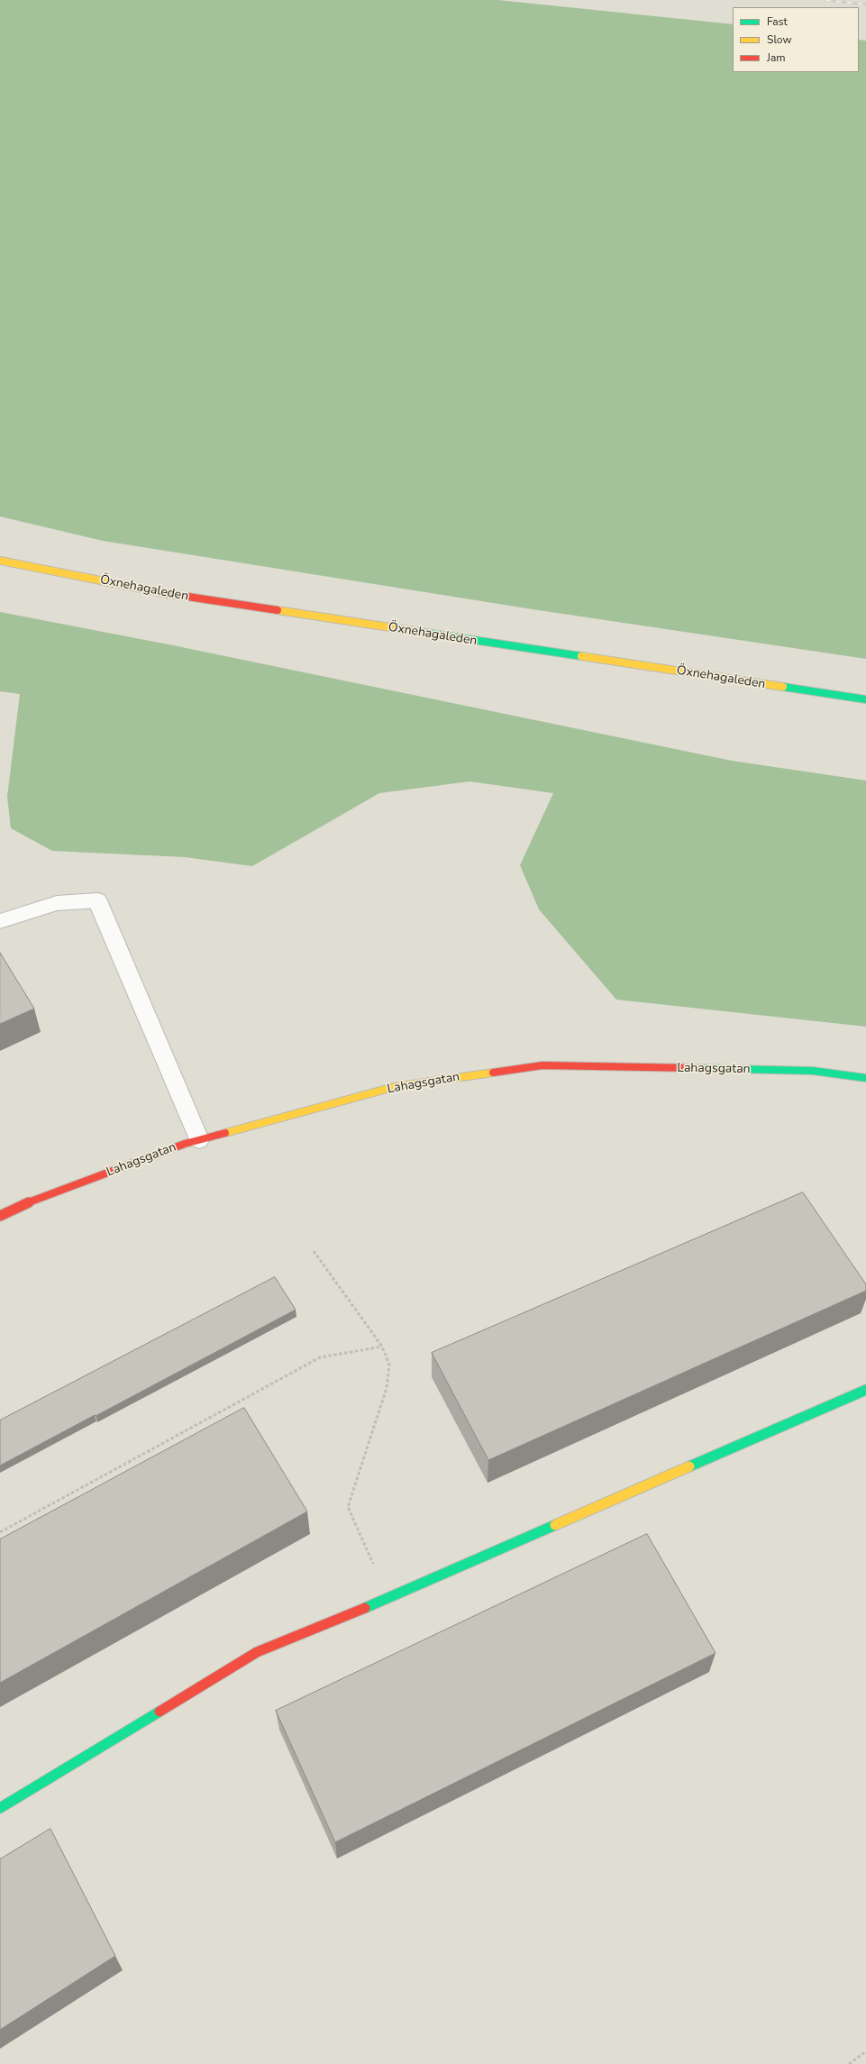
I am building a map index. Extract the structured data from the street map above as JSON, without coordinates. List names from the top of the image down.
{
  "streets": {
    "street": ["Öxnehagaleden", "Lahagsgatan"]
  },
  "legend": ["Fast", "Slow", "Jam"]
}
